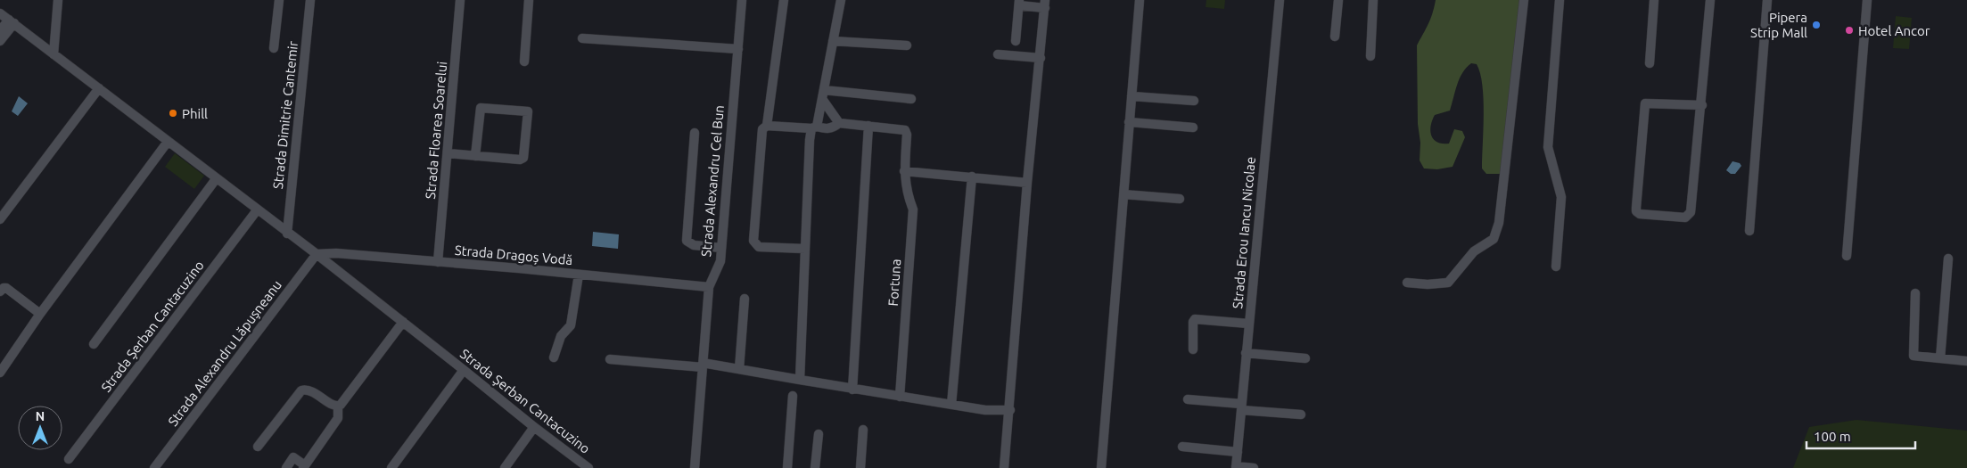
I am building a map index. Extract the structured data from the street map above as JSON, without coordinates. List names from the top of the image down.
{
  "streets": {
    "street": [
      "Strada Dimitrie Cantemir",
      "Strada Floarea Soarelui",
      "Strada Alexandru Cel Bun",
      "Strada Erou Iancu Nicolae",
      "Strada Dragoș Vodă",
      "Fortuna",
      "Strada Șerban Cantacuzino",
      "Strada Alexandru Lăpușneanu"
    ]
  },
  "crossings": [
    ["Strada Dimitrie Cantemir", "Strada Șerban Cantacuzino"],
    ["Strada Floarea Soarelui", "Strada Dragoș Vodă"],
    ["Strada Alexandru Cel Bun", "Strada Dragoș Vodă"],
    ["Strada Dragoș Vodă", "Strada Șerban Cantacuzino"],
    ["Strada Dragoș Vodă", "Strada Alexandru Lăpușneanu"],
    ["Strada Șerban Cantacuzino", "Strada Alexandru Lăpușneanu"]
  ],
  "places": ["Pipera Strip Mall", "Hotel Ancor", "Phill"],
  "scale_bar": "100 m",
  "north": "top"
}
